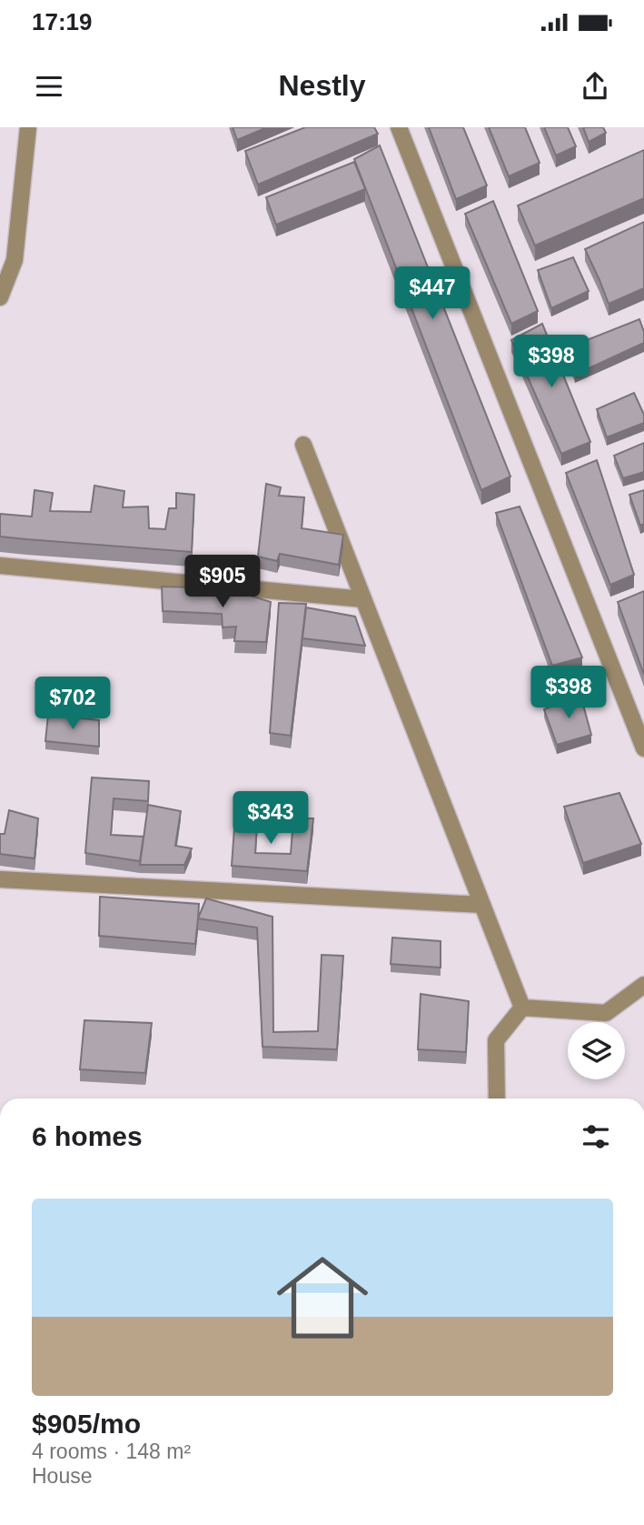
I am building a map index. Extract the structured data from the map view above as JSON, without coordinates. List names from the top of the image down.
{
  "page": {
    "status": "17:19",
    "header": "Nestly",
    "price": [
      "$447",
      "$398",
      "$905",
      "$398",
      "$702",
      "$343"
    ],
    "heading": "6 homes",
    "list": [
      {
        "name": "$905/mo",
        "note": "4 rooms · 148 m² · House"
      }
    ]
  }
}
